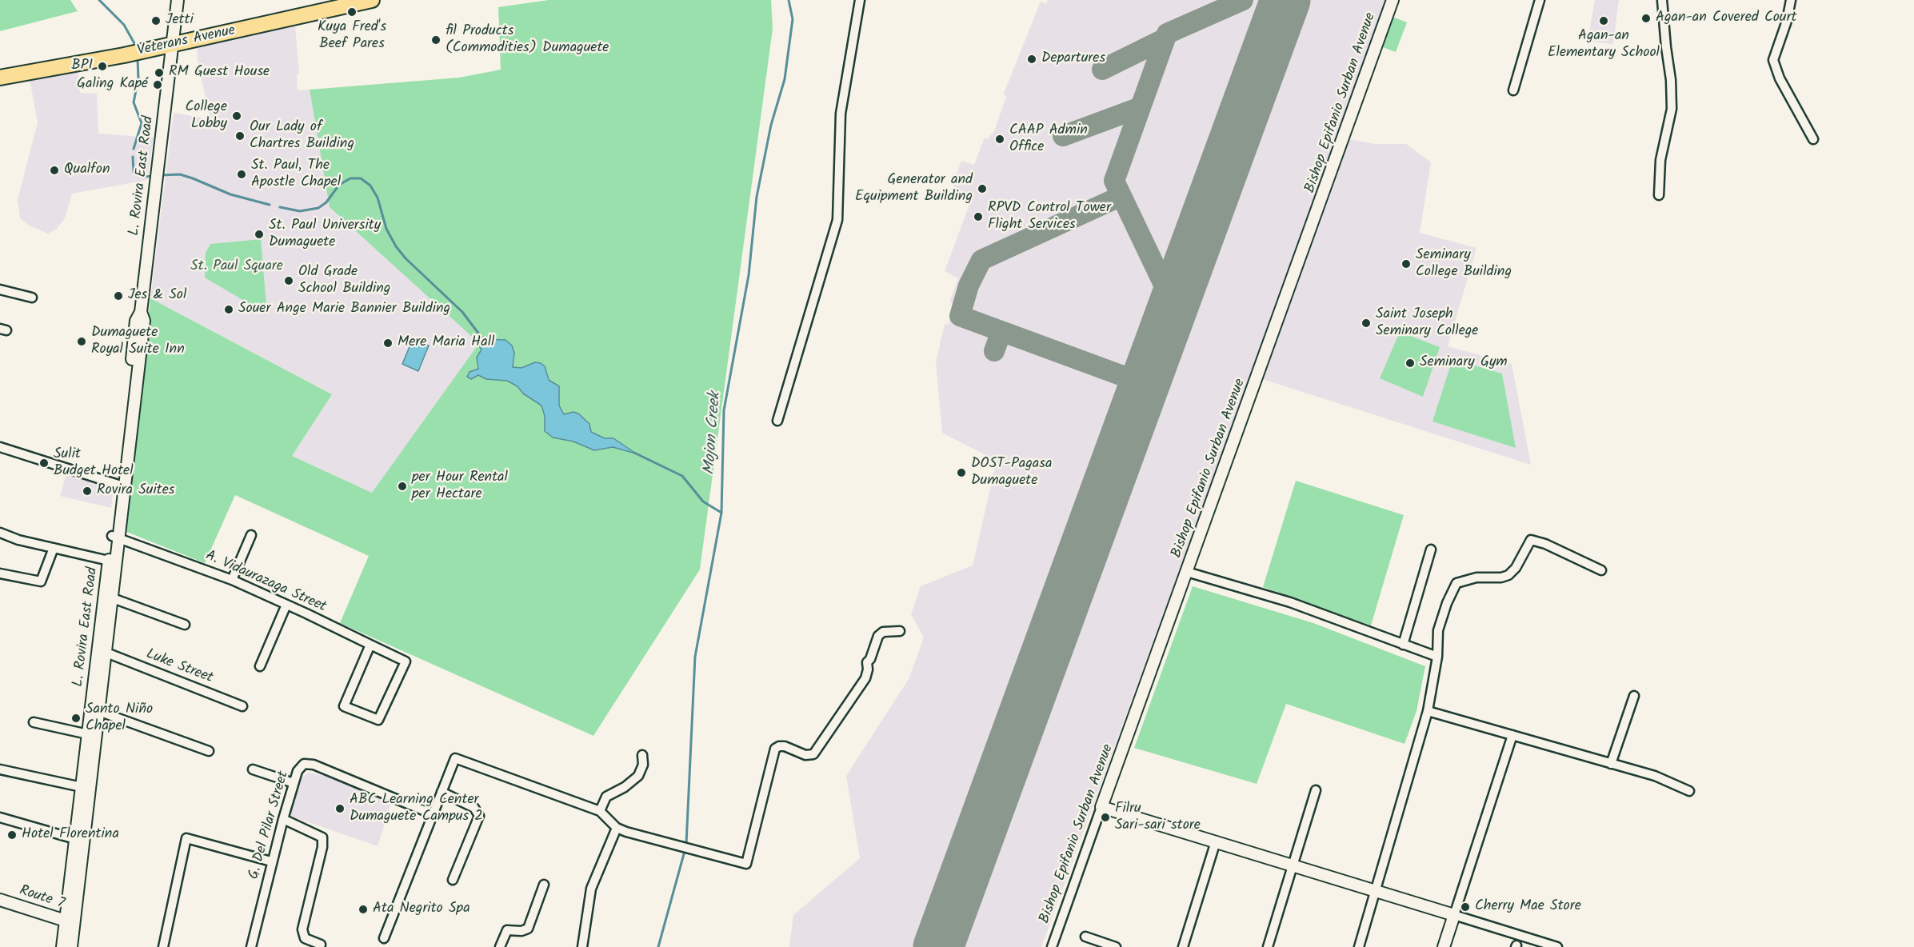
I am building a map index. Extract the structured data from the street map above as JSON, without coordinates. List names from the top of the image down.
{
  "streets": {
    "highway": ["Veterans Avenue"],
    "main road": ["Bishop Epifanio Surban Avenue", "L. Rovira East Road", "Route 7"],
    "street": ["A. Vidaurazaga Street", "Luke Street", "G. Del Pilar Street"]
  },
  "crossings": [
    ["Veterans Avenue", "L. Rovira East Road"],
    ["L. Rovira East Road", "A. Vidaurazaga Street"],
    ["L. Rovira East Road", "Luke Street"],
    ["L. Rovira East Road", "Route 7"]
  ],
  "water": ["Mojon Creek"],
  "parks": ["St. Paul Square"],
  "places": [
    "Kuya Fred's Beef Pares",
    "Agan-an Covered Court",
    "Jetti",
    "Agan-an Elementary School",
    "fil Products (Commodities) Dumaguete",
    "Departures",
    "BPI",
    "RM Guest House",
    "Galing Kapé",
    "College Lobby",
    "Our Lady of Chartres Building",
    "CAAP Admin Office",
    "Qualfon",
    "St. Paul, The Apostle Chapel",
    "Generator and Equipment Building",
    "RPVD Control Tower Flight Services",
    "St. Paul University Dumaguete",
    "Seminary College Building",
    "Old Grade School Building",
    "Jes & Sol",
    "Souer Ange Marie Bannier Building",
    "Saint Joseph Seminary College",
    "Dumaguete Royal Suite Inn",
    "Mere Maria Hall",
    "Seminary Gym",
    "Sulit Budget Hotel",
    "DOST-Pagasa Dumaguete",
    "per Hour Rental per Hectare",
    "Rovira Suites",
    "Santo Niño Chapel",
    "ABC Learning Center Dumaguete Campus 2",
    "Filru Sari-sari store",
    "Hotel Florentina",
    "Cherry Mae Store",
    "Ata Negrito Spa"
  ]
}
